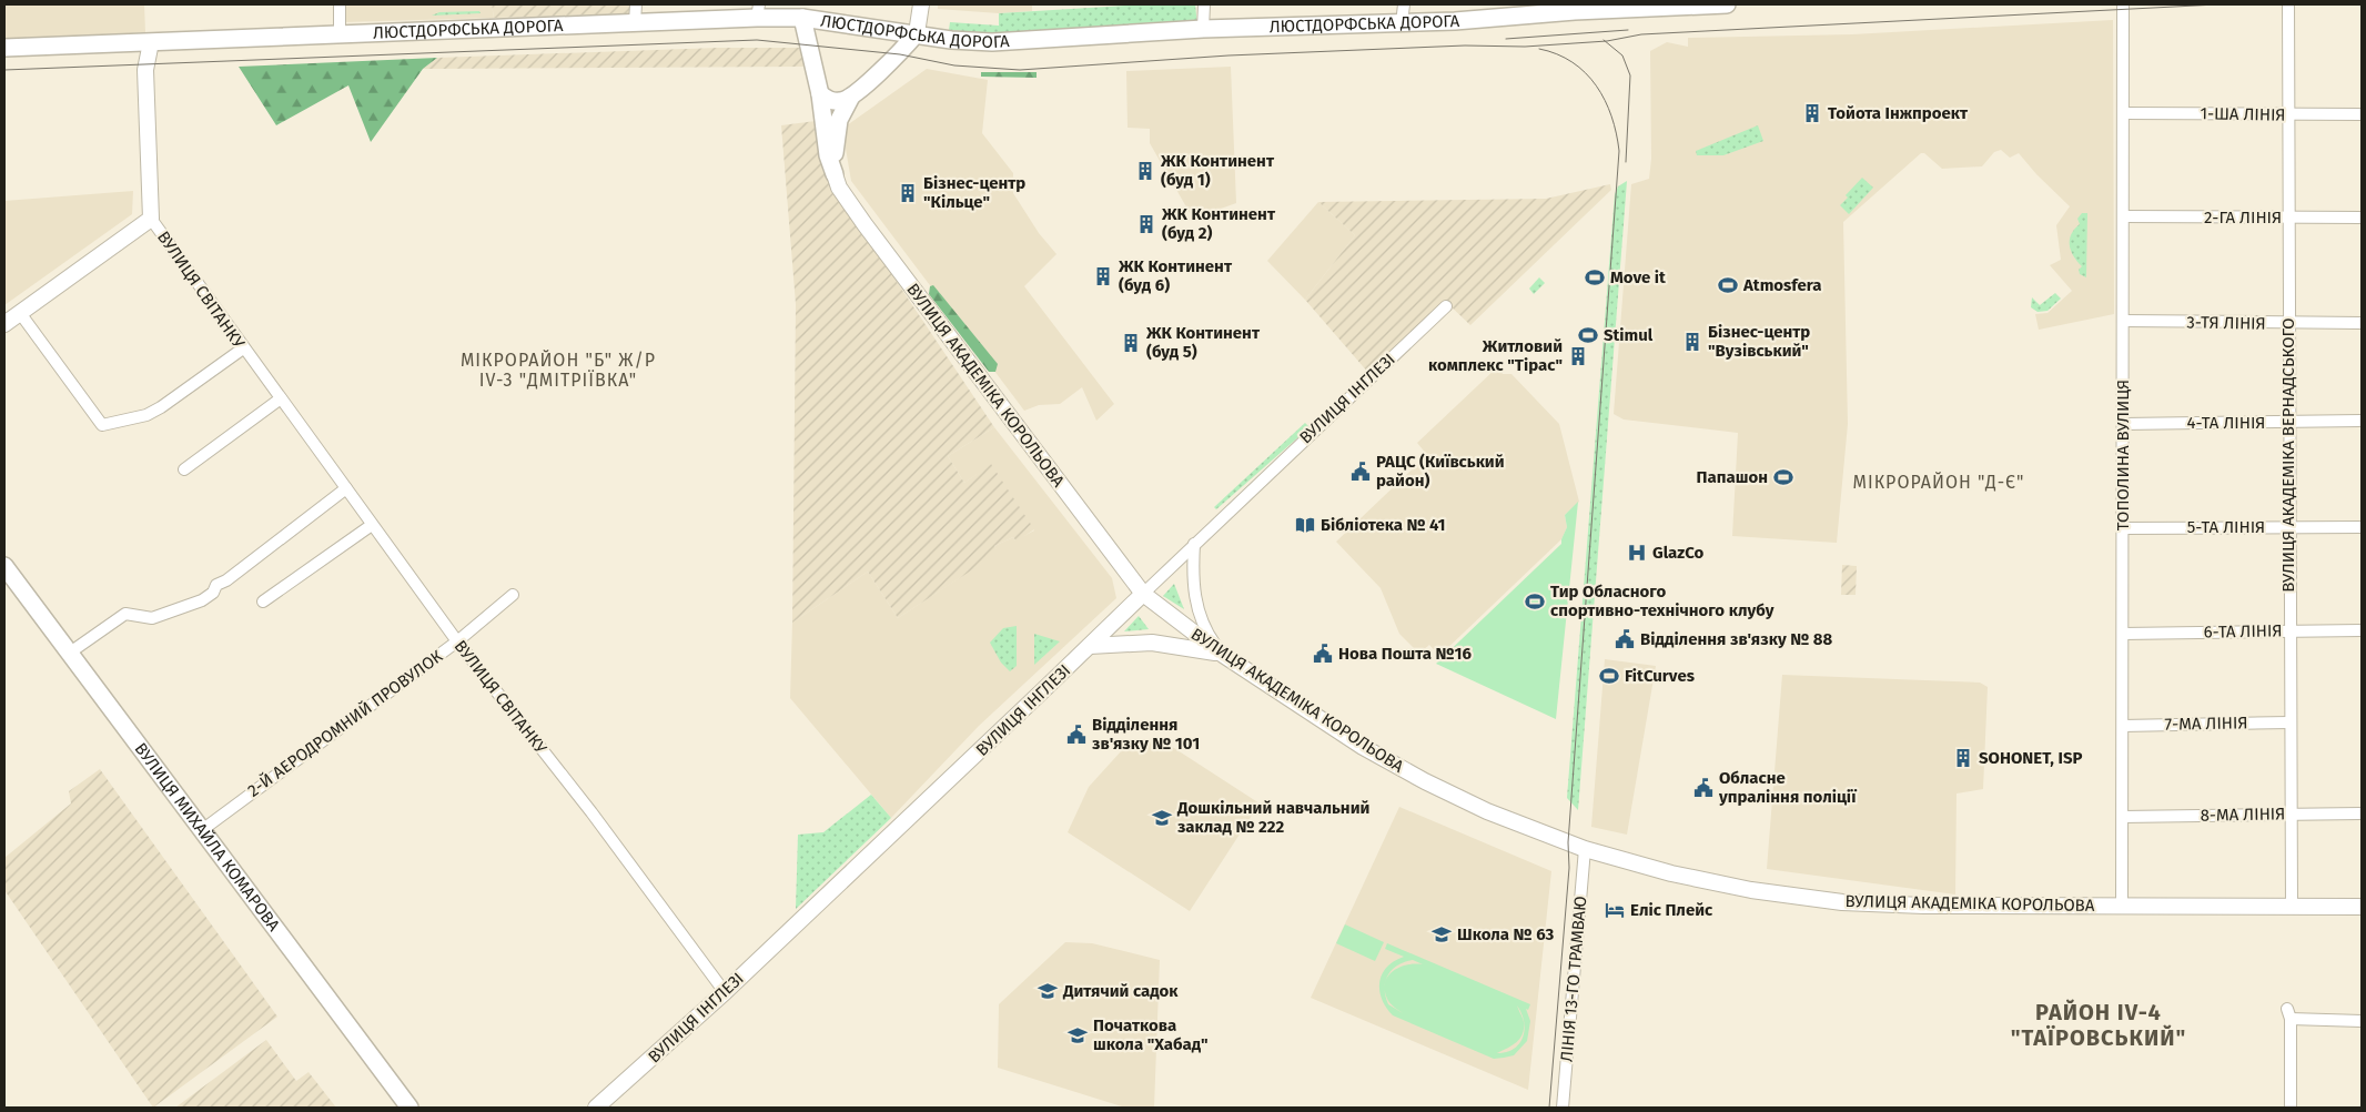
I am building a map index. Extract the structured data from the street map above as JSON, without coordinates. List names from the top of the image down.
{
  "streets": {
    "main road": [
      "ЛЮСТДОРФСЬКА ДОРОГА",
      "ВУЛИЦЯ СВІТАНКУ",
      "ВУЛИЦЯ АКАДЕМІКА КОРОЛЬОВА",
      "ВУЛИЦЯ ІНГЛЕЗІ",
      "ВУЛИЦЯ МИХАЙЛА КОМАРОВА"
    ],
    "street": [
      "1-ША ЛІНІЯ",
      "2-ГА ЛІНІЯ",
      "3-ТЯ ЛІНІЯ",
      "4-ТА ЛІНІЯ",
      "ТОПОЛИНА ВУЛИЦЯ",
      "ВУЛИЦЯ АКАДЕМІКА ВЕРНАДСЬКОГО",
      "5-ТА ЛІНІЯ",
      "6-ТА ЛІНІЯ",
      "2-Й АЕРОДРОМНИЙ ПРОВУЛОК",
      "7-МА ЛІНІЯ",
      "8-МА ЛІНІЯ",
      "ЛІНІЯ 13-ГО ТРАМВАЮ"
    ]
  },
  "crossings": [
    ["ЛЮСТДОРФСЬКА ДОРОГА", "ВУЛИЦЯ СВІТАНКУ"],
    ["1-ША ЛІНІЯ", "ТОПОЛИНА ВУЛИЦЯ"],
    ["1-ША ЛІНІЯ", "ВУЛИЦЯ АКАДЕМІКА ВЕРНАДСЬКОГО"],
    ["2-ГА ЛІНІЯ", "ТОПОЛИНА ВУЛИЦЯ"],
    ["2-ГА ЛІНІЯ", "ВУЛИЦЯ АКАДЕМІКА ВЕРНАДСЬКОГО"],
    ["ВУЛИЦЯ СВІТАНКУ", "ВУЛИЦЯ ІНГЛЕЗІ"],
    ["ВУЛИЦЯ СВІТАНКУ", "2-Й АЕРОДРОМНИЙ ПРОВУЛОК"],
    ["3-ТЯ ЛІНІЯ", "ТОПОЛИНА ВУЛИЦЯ"],
    ["3-ТЯ ЛІНІЯ", "ВУЛИЦЯ АКАДЕМІКА ВЕРНАДСЬКОГО"],
    ["ВУЛИЦЯ АКАДЕМІКА КОРОЛЬОВА", "ВУЛИЦЯ ІНГЛЕЗІ"],
    ["ВУЛИЦЯ АКАДЕМІКА КОРОЛЬОВА", "ТОПОЛИНА ВУЛИЦЯ"],
    ["ВУЛИЦЯ АКАДЕМІКА КОРОЛЬОВА", "ВУЛИЦЯ АКАДЕМІКА ВЕРНАДСЬКОГО"],
    ["ВУЛИЦЯ АКАДЕМІКА КОРОЛЬОВА", "ЛІНІЯ 13-ГО ТРАМВАЮ"],
    ["4-ТА ЛІНІЯ", "ТОПОЛИНА ВУЛИЦЯ"],
    ["4-ТА ЛІНІЯ", "ВУЛИЦЯ АКАДЕМІКА ВЕРНАДСЬКОГО"],
    ["ТОПОЛИНА ВУЛИЦЯ", "5-ТА ЛІНІЯ"],
    ["ТОПОЛИНА ВУЛИЦЯ", "6-ТА ЛІНІЯ"],
    ["ТОПОЛИНА ВУЛИЦЯ", "7-МА ЛІНІЯ"],
    ["ТОПОЛИНА ВУЛИЦЯ", "8-МА ЛІНІЯ"],
    ["ВУЛИЦЯ АКАДЕМІКА ВЕРНАДСЬКОГО", "5-ТА ЛІНІЯ"],
    ["ВУЛИЦЯ АКАДЕМІКА ВЕРНАДСЬКОГО", "6-ТА ЛІНІЯ"],
    ["ВУЛИЦЯ АКАДЕМІКА ВЕРНАДСЬКОГО", "7-МА ЛІНІЯ"],
    ["ВУЛИЦЯ АКАДЕМІКА ВЕРНАДСЬКОГО", "8-МА ЛІНІЯ"],
    ["2-Й АЕРОДРОМНИЙ ПРОВУЛОК", "ВУЛИЦЯ МИХАЙЛА КОМАРОВА"]
  ],
  "districts": ["МІКРОРАЙОН \"Б\" Ж/Р IV-3 \"ДМІТРІЇВКА\"", "МІКРОРАЙОН \"Д-Є\"", "РАЙОН IV-4 \"ТАЇРОВСЬКИЙ\""],
  "places": {
    "building": [
      "Тойота Інжпроект",
      "ЖК Континент (буд 1)",
      "Бізнес-центр \"Кільце\"",
      "ЖК Континент (буд 2)",
      "ЖК Континент (буд 6)",
      "Бізнес-центр \"Вузівський\"",
      "ЖК Континент (буд 5)",
      "Житловий комплекс \"Тірас\"",
      "SOHONET, ISP"
    ],
    "sports": [
      "Move it",
      "Atmosfera",
      "Stimul",
      "Папашон",
      "Тир Обласного спортивно-технічного клубу",
      "FitCurves"
    ],
    "public building": [
      "РАЦС (Київський район)",
      "Відділення зв'язку № 88",
      "Нова Пошта №16",
      "Відділення зв'язку № 101",
      "Обласне упраління поліції"
    ],
    "library": ["Бібліотека № 41"],
    "hospital": ["GlazCo"],
    "school or university": [
      "Дошкільний навчальний заклад № 222",
      "Школа № 63",
      "Дитячий садок",
      "Початкова школа \"Хабад\""
    ],
    "hotel": ["Еліс Плейс"]
  }
}
